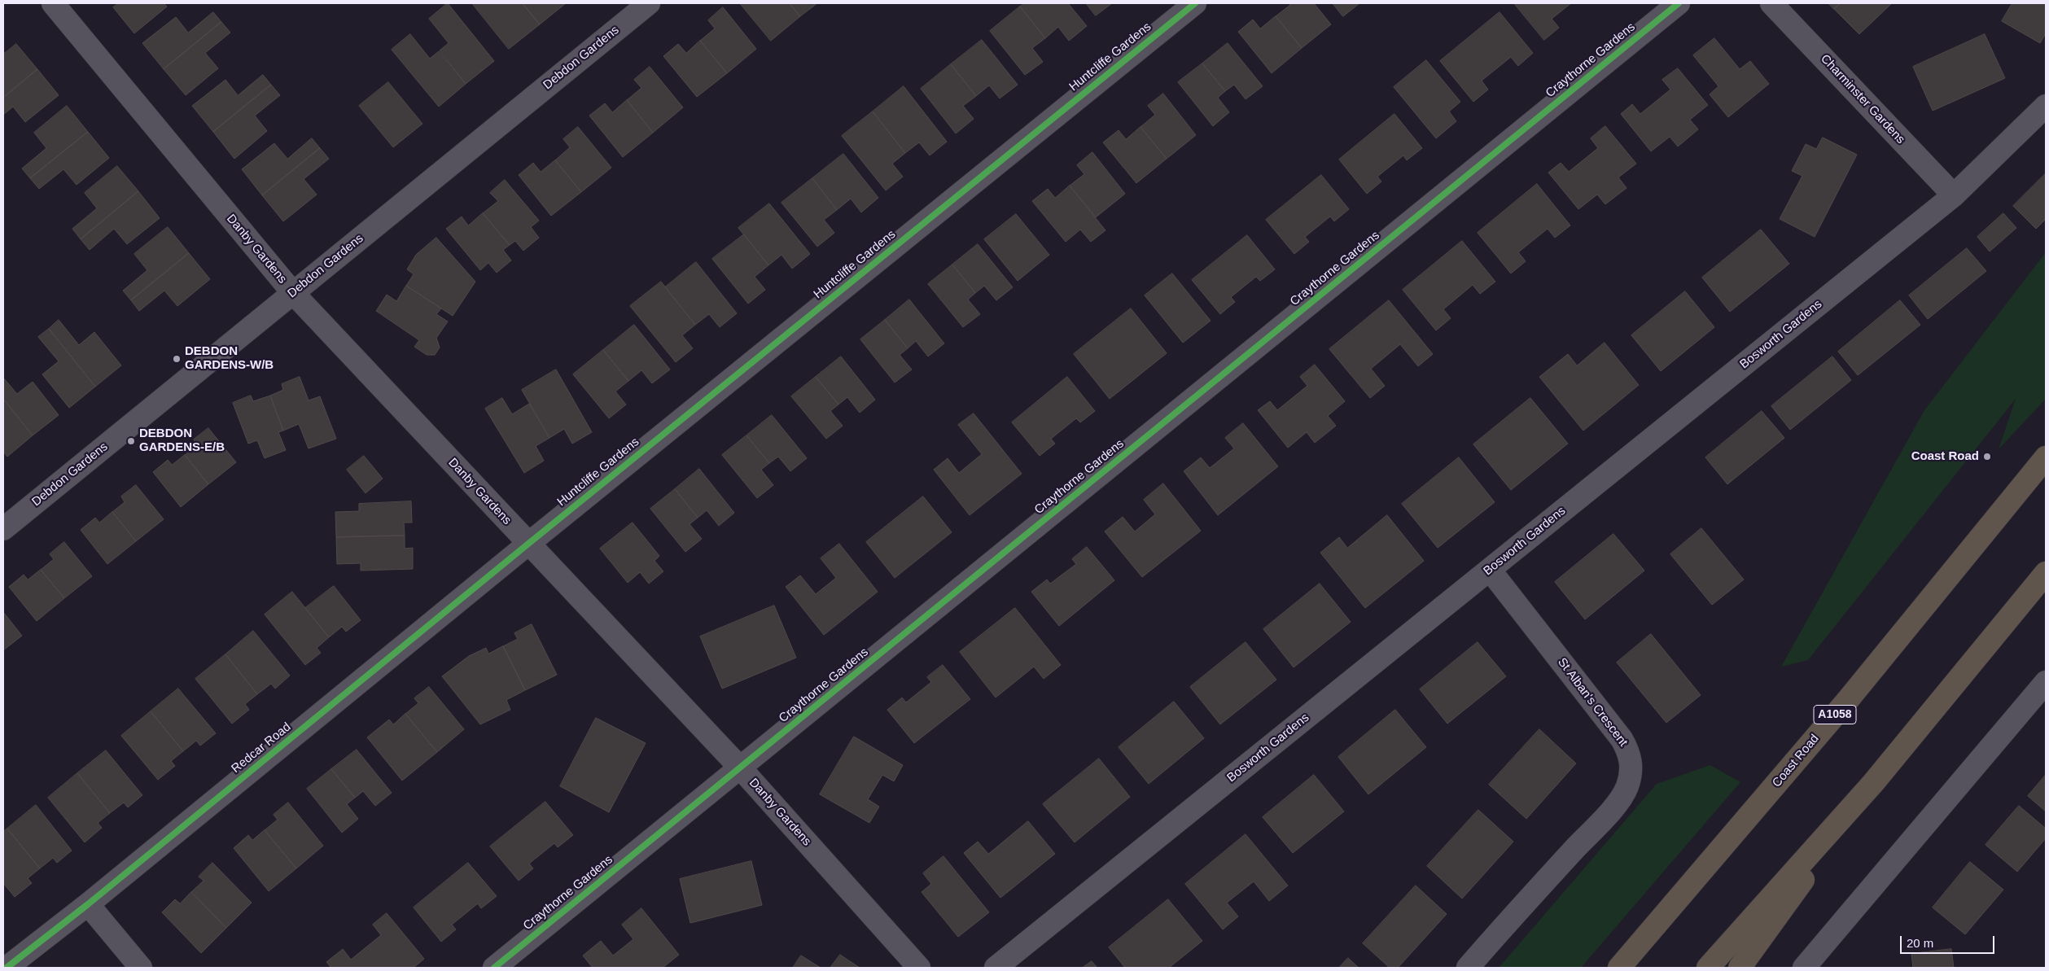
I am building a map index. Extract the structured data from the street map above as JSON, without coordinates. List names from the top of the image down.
{
  "streets": {
    "highway": ["A1058", "Coast Road"],
    "street": [
      "Huntcliffe Gardens",
      "Debdon Gardens",
      "Craythorne Gardens",
      "Charminster Gardens",
      "Danby Gardens",
      "Bosworth Gardens",
      "St Alban's Crescent",
      "Redcar Road"
    ]
  },
  "crossings": [
    ["Huntcliffe Gardens", "Danby Gardens"],
    ["Huntcliffe Gardens", "Redcar Road"],
    ["Debdon Gardens", "Danby Gardens"],
    ["Craythorne Gardens", "Danby Gardens"],
    ["Charminster Gardens", "Bosworth Gardens"],
    ["Danby Gardens", "Redcar Road"],
    ["Bosworth Gardens", "St Alban's Crescent"]
  ],
  "places": ["DEBDON GARDENS-W/B", "DEBDON GARDENS-E/B", "Coast Road"],
  "scale_bar": "20 m"
}
